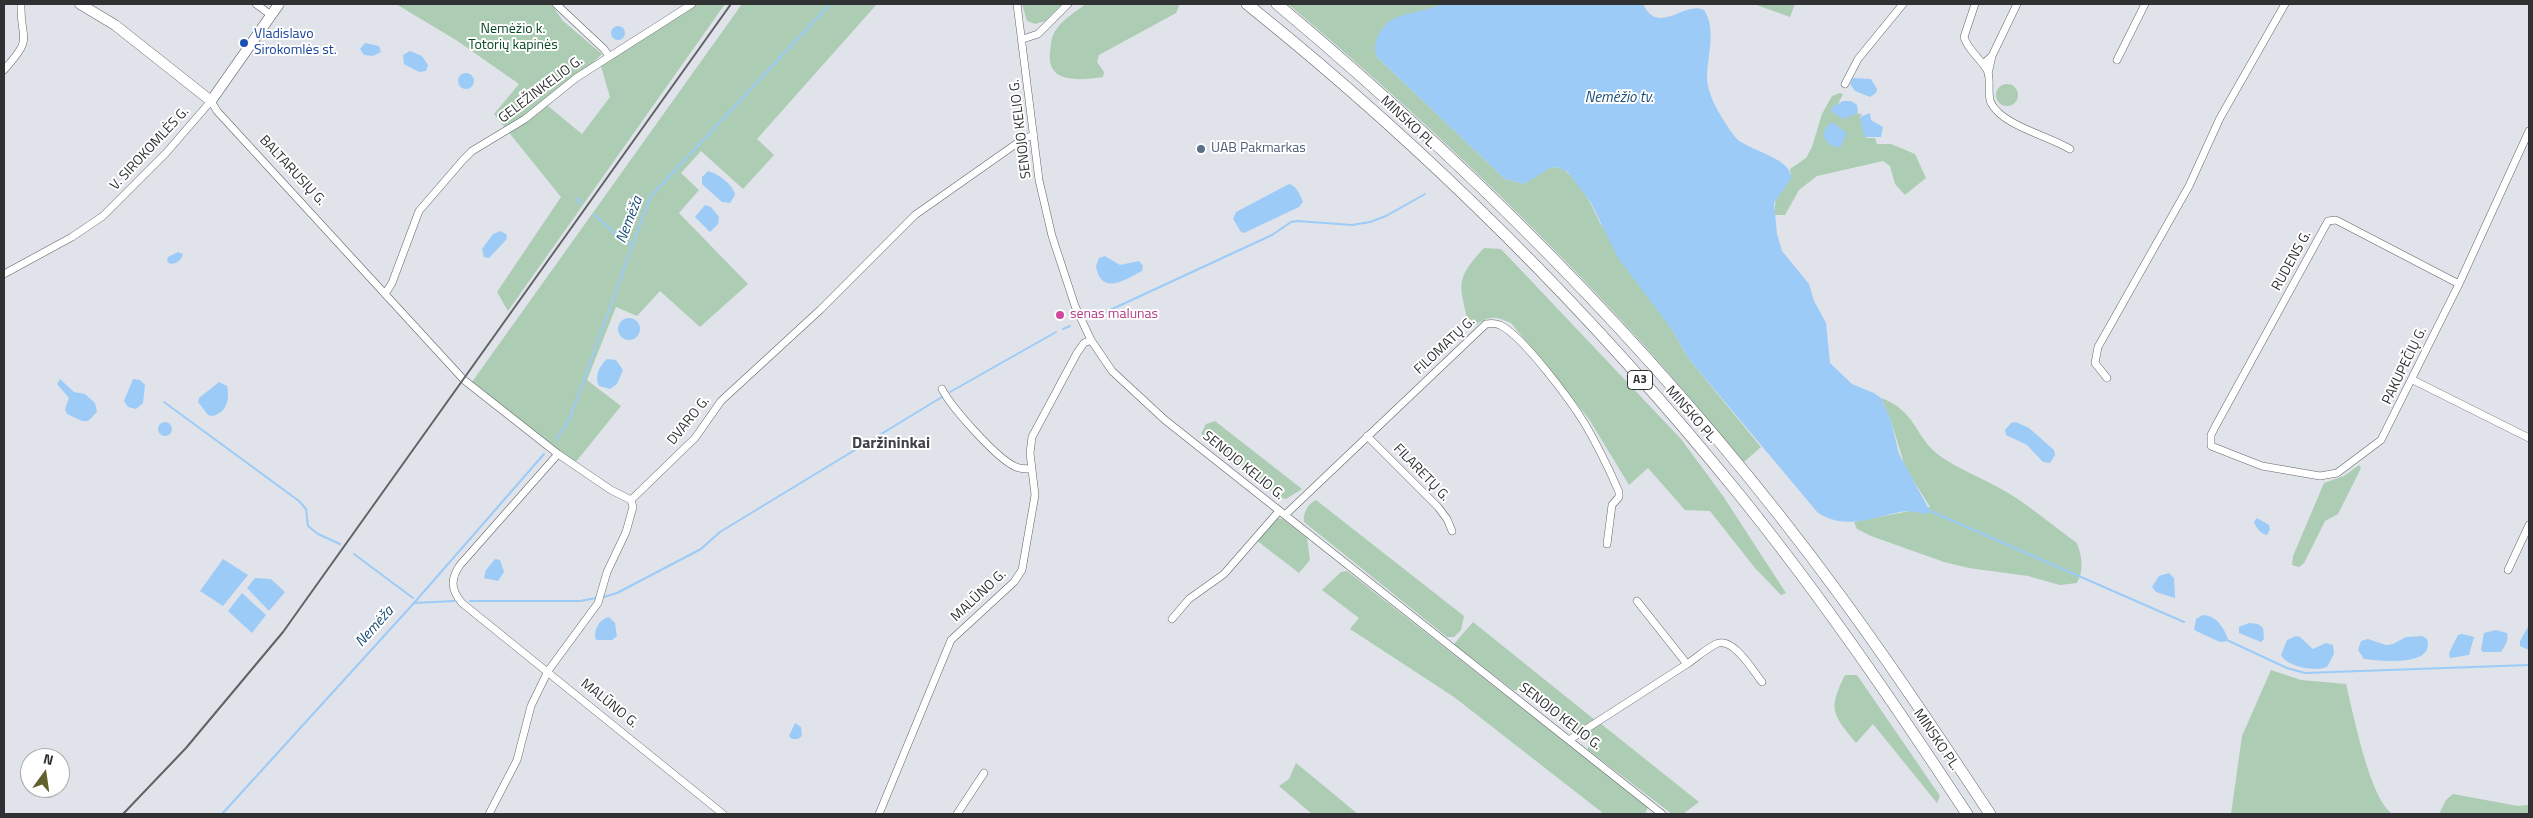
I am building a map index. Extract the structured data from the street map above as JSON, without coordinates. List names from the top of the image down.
{
  "streets": {
    "highway": ["MINSKO PL.", "A3"],
    "main road": ["V. SIROKOMLĖS G.", "BALTARUSIŲ G."],
    "street": [
      "GELEŽINKELIO G.",
      "SENOJO KELIO G.",
      "RUDENS G.",
      "FILOMATŲ G.",
      "PAKUPEČIŲ G.",
      "DVARO G.",
      "FILARETŲ G.",
      "MALŪNO G."
    ]
  },
  "crossings": [
    ["GELEŽINKELIO G.", "BALTARUSIŲ G."],
    ["SENOJO KELIO G.", "FILOMATŲ G."],
    ["SENOJO KELIO G.", "DVARO G."],
    ["SENOJO KELIO G.", "MALŪNO G."],
    ["V. SIROKOMLĖS G.", "BALTARUSIŲ G."],
    ["BALTARUSIŲ G.", "DVARO G."],
    ["BALTARUSIŲ G.", "MALŪNO G."],
    ["RUDENS G.", "PAKUPEČIŲ G."],
    ["FILOMATŲ G.", "FILARETŲ G."]
  ],
  "districts": ["Daržininkai"],
  "water": ["Nemėžio tv.", "Nemėža"],
  "parks": ["Nemėžio k. Totorių kapinės"],
  "places": ["Vladislavo Sirokomlės st.", "UAB Pakmarkas", "senas malunas"],
  "north": "top"
}
